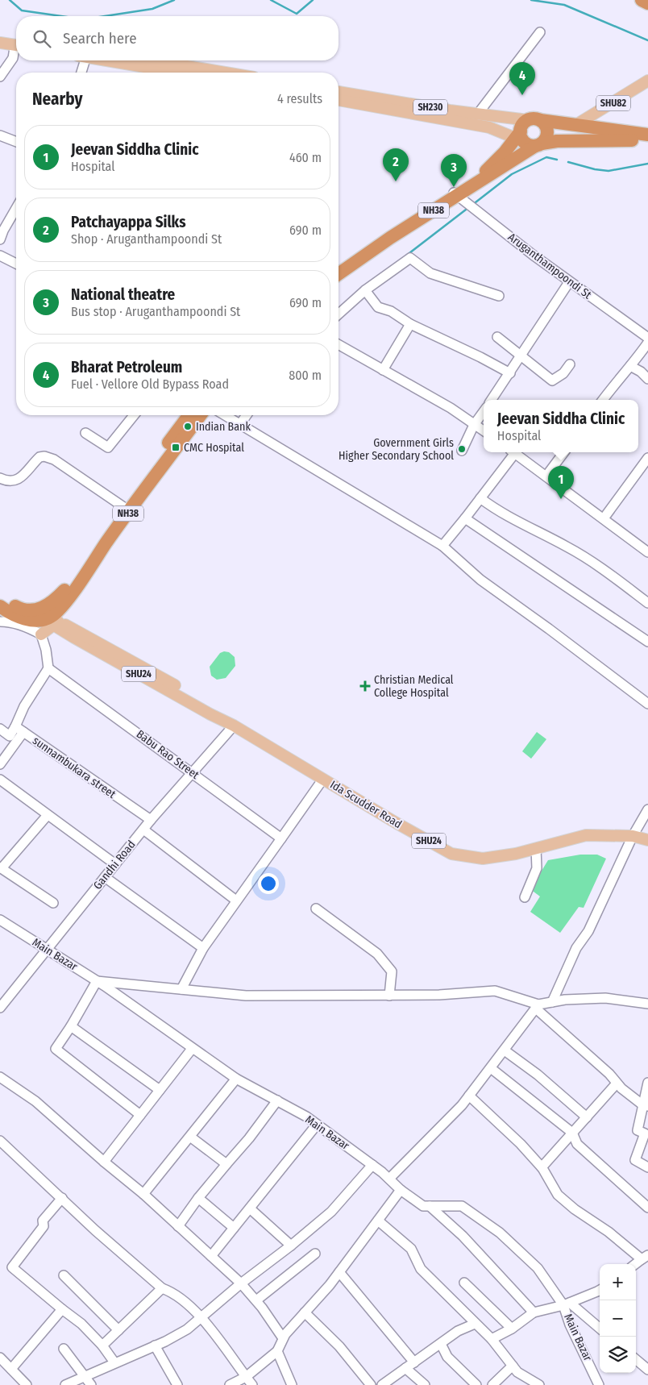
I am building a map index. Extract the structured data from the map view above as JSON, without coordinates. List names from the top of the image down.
{
  "streets": {
    "highway": ["NH38"],
    "main road": [
      "SHU82",
      "SH230",
      "SHU24",
      "Ida Scudder Road"
    ],
    "street": [
      "Aruganthampoondi St",
      "Babu Rao Street",
      "sunnambukara street",
      "Gandhi Road",
      "Main Bazar"
    ]
  },
  "crossings": [
    ["SH230", "NH38"],
    ["NH38", "Aruganthampoondi St"],
    ["NH38", "SHU24"],
    ["SHU24", "Ida Scudder Road"],
    ["SHU24", "Gandhi Road"],
    ["Babu Rao Street", "Gandhi Road"],
    ["sunnambukara street", "Gandhi Road"],
    ["Ida Scudder Road", "Gandhi Road"],
    ["Gandhi Road", "Main Bazar"]
  ],
  "places": {
    "other": ["Indian Bank", "Government Girls Higher Secondary School"],
    "transit": ["CMC Hospital"],
    "health": ["Christian Medical College Hospital"]
  },
  "page": {
    "search": "Search here",
    "pins": [
      "4",
      "2",
      "3",
      "1"
    ],
    "heading": ["Nearby", "4 results"],
    "list": [
      {
        "mark": "1",
        "name": "Jeevan Siddha Clinic",
        "note": "Hospital",
        "value": "460 m"
      },
      {
        "mark": "2",
        "name": "Patchayappa Silks",
        "note": "Shop · Aruganthampoondi St",
        "value": "690 m"
      },
      {
        "mark": "3",
        "name": "National theatre",
        "note": "Bus stop · Aruganthampoondi St",
        "value": "690 m"
      },
      {
        "mark": "4",
        "name": "Bharat Petroleum",
        "note": "Fuel · Vellore Old Bypass Road",
        "value": "800 m"
      }
    ],
    "popup": ["Jeevan Siddha Clinic", "Hospital"],
    "map_buttons": ["+", "−"]
  }
}
